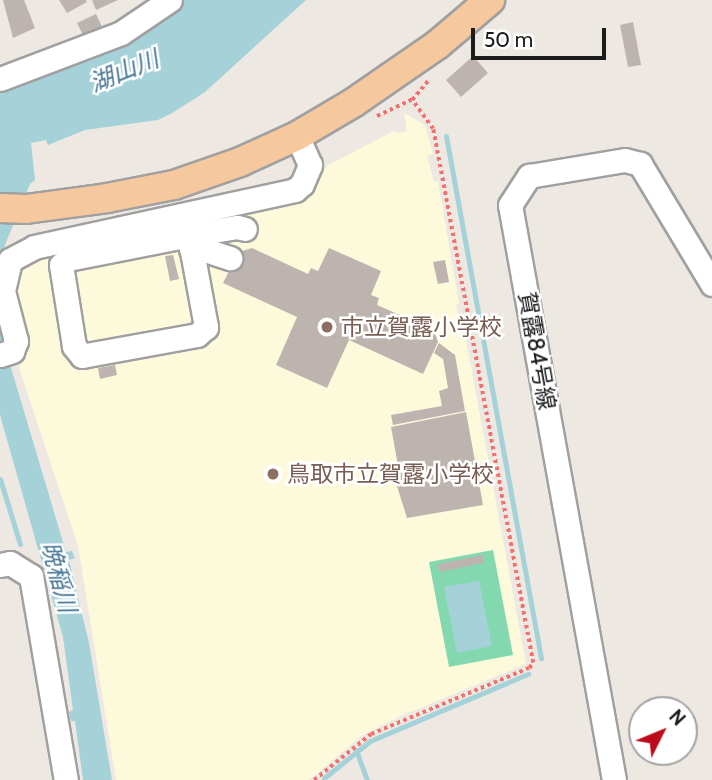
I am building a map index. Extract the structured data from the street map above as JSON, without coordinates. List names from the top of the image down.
{
  "streets": {
    "street": ["賀露84号線"]
  },
  "water": ["湖山川", "晩稲川"],
  "places": ["市立賀露小学校", "鳥取市立賀露小学校"],
  "scale_bar": "50 m",
  "north": "top right"
}
